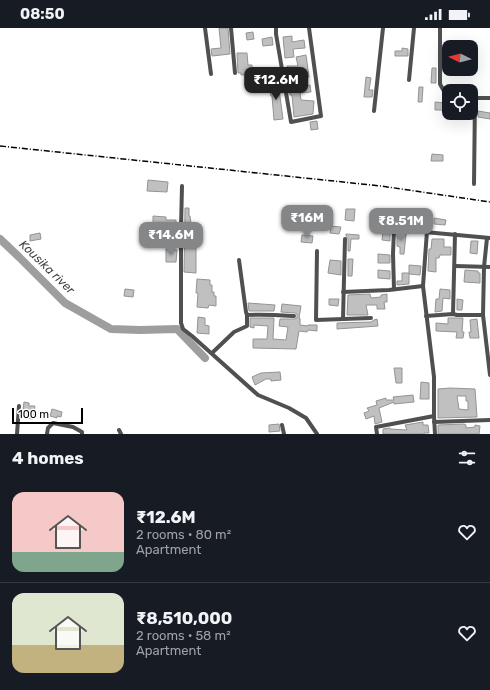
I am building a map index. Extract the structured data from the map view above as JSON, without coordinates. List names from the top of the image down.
{
  "water": ["Kousika river"],
  "scale_bar": "100 m",
  "north": "left",
  "page": {
    "status": "08:50",
    "price": [
      "₹12.6M",
      "₹16M",
      "₹8.51M",
      "₹14.6M"
    ],
    "scale": "100 m",
    "heading": "4 homes",
    "list": [
      {
        "name": "₹12.6M",
        "note": "2 rooms · 80 m² · Apartment"
      },
      {
        "name": "₹8,510,000",
        "note": "2 rooms · 58 m² · Apartment"
      }
    ]
  }
}
